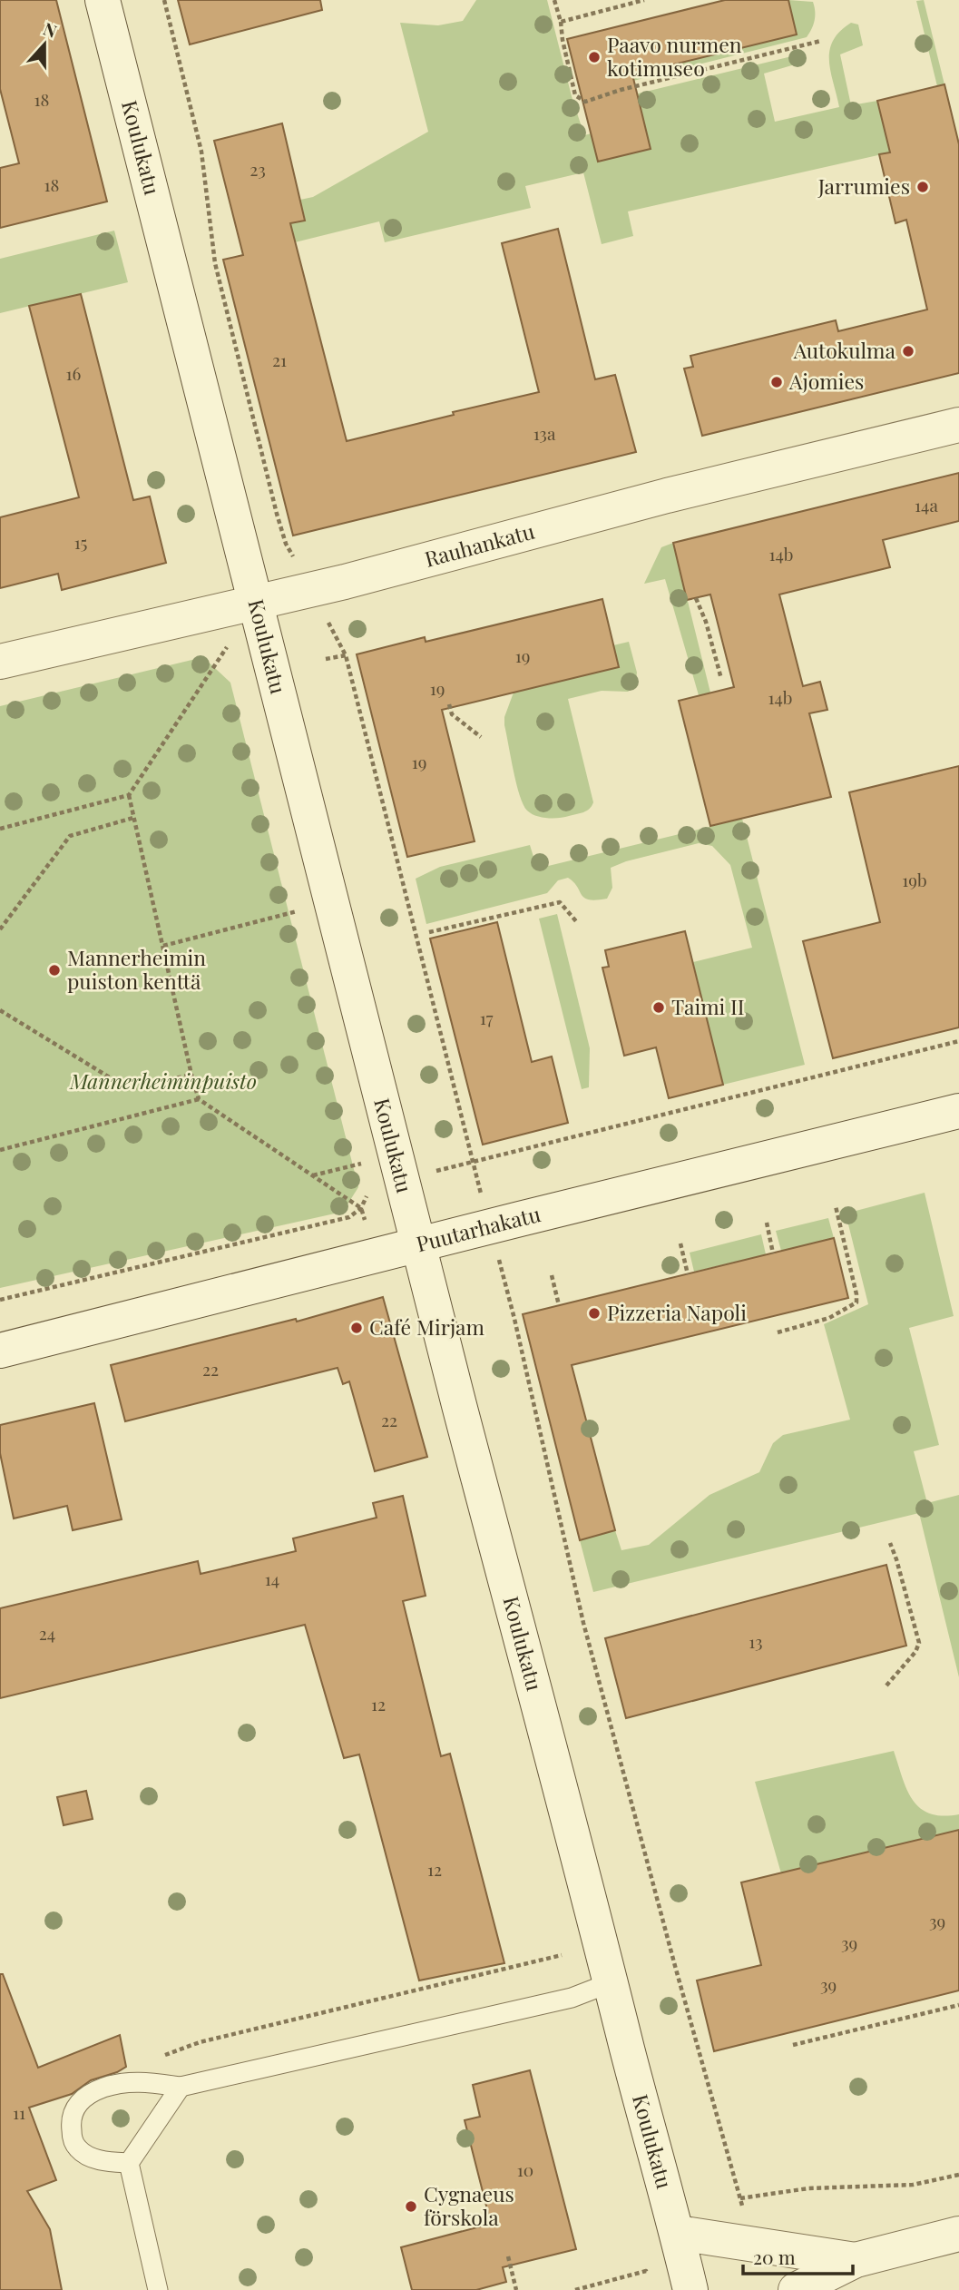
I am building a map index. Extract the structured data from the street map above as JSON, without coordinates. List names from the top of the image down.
{
  "streets": {
    "main road": ["Koulukatu", "Rauhankatu", "Puutarhakatu"]
  },
  "crossings": [
    ["Koulukatu", "Rauhankatu"],
    ["Koulukatu", "Puutarhakatu"]
  ],
  "parks": ["Mannerheiminpuisto"],
  "places": [
    "Paavo nurmen kotimuseo",
    "Jarrumies",
    "Autokulma",
    "Ajomies",
    "Mannerheimin puiston kenttä",
    "Taimi II",
    "Pizzeria Napoli",
    "Café Mirjam",
    "Cygnaeus förskola"
  ],
  "house_numbers": [
    "18",
    "23",
    "18",
    "21",
    "16",
    "13a",
    "14a",
    "15",
    "14b",
    "19",
    "19",
    "14b",
    "19",
    "19b",
    "17",
    "22",
    "22",
    "14",
    "24",
    "13",
    "12",
    "12",
    "39",
    "39",
    "39",
    "11",
    "10"
  ],
  "scale_bar": "20 m",
  "north": "top"
}
